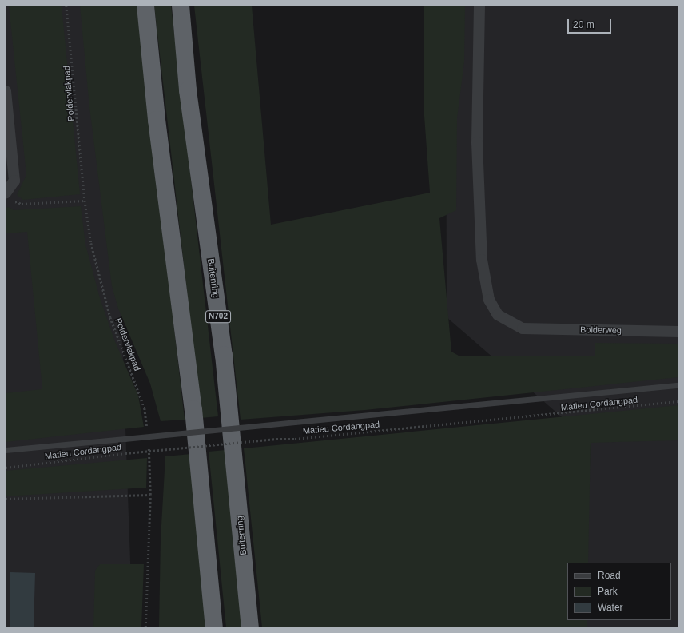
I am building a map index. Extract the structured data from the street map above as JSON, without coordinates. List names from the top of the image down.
{
  "streets": {
    "highway": ["Buitenring", "N702"],
    "street": ["Bolderweg"],
    "path": ["Poldervlakpad", "Matieu Cordangpad"]
  },
  "legend": ["Road", "Park", "Water"],
  "scale_bar": "20 m"
}
